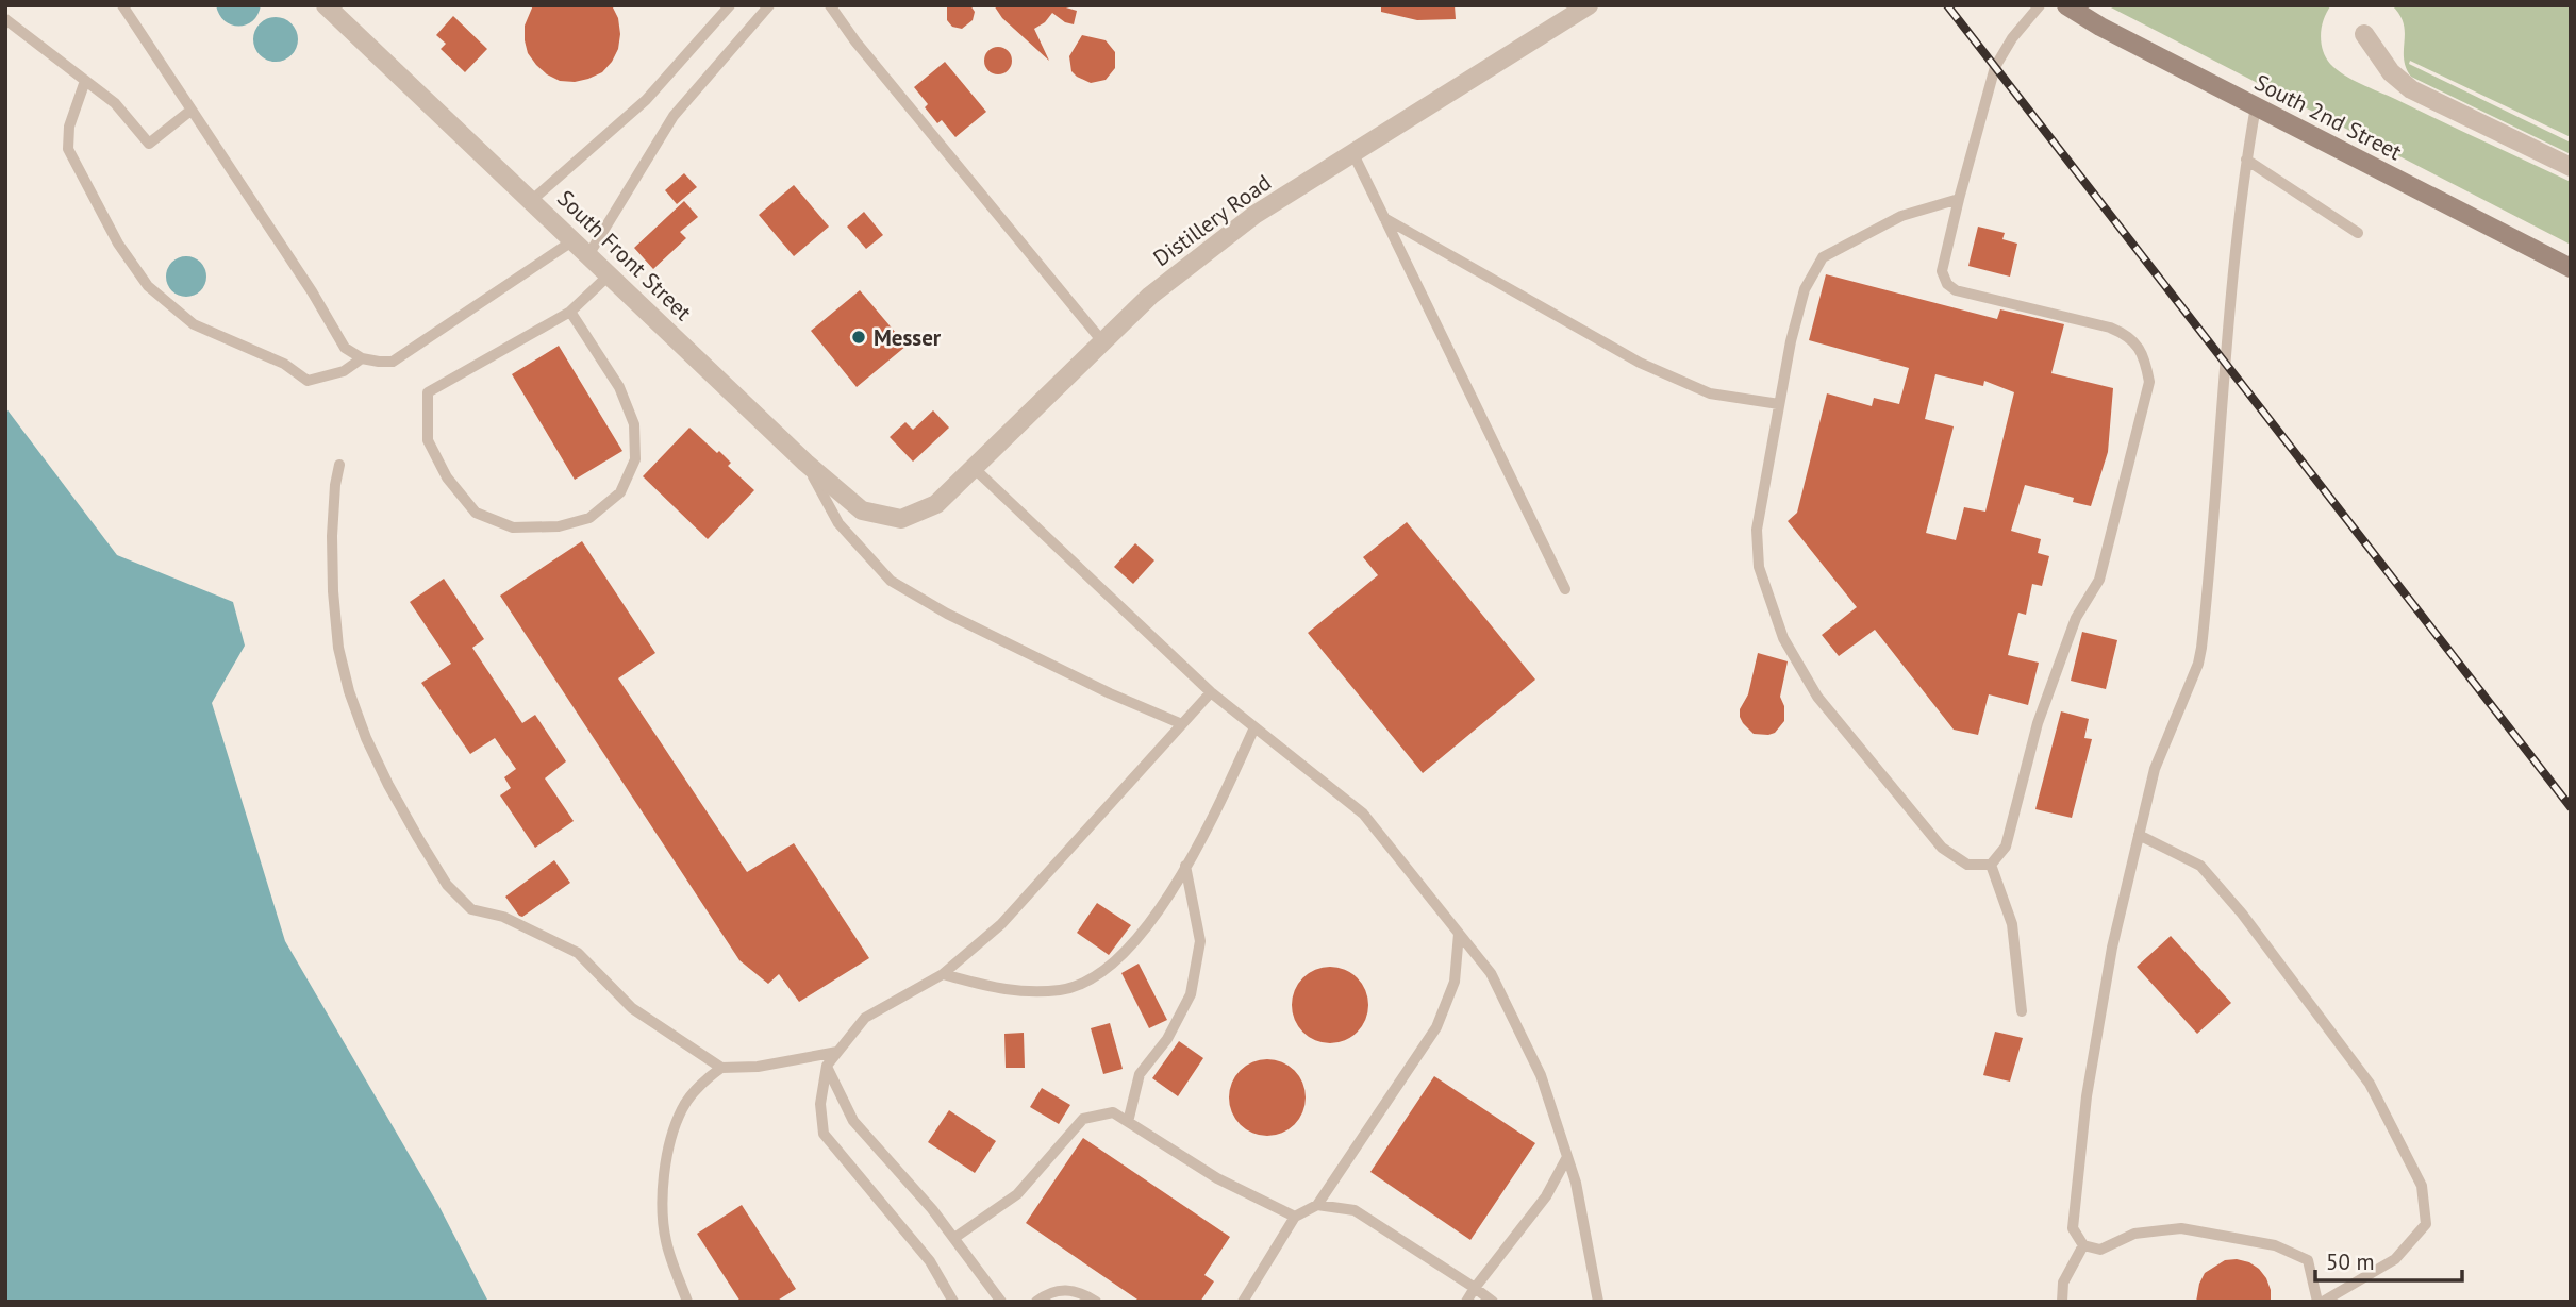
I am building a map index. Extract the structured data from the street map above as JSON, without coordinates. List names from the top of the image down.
{
  "streets": {
    "main road": ["South 2nd Street"],
    "street": ["Distillery Road", "South Front Street"]
  },
  "crossings": [
    ["Distillery Road", "South Front Street"]
  ],
  "places": ["Messer"],
  "scale_bar": "50 m"
}
